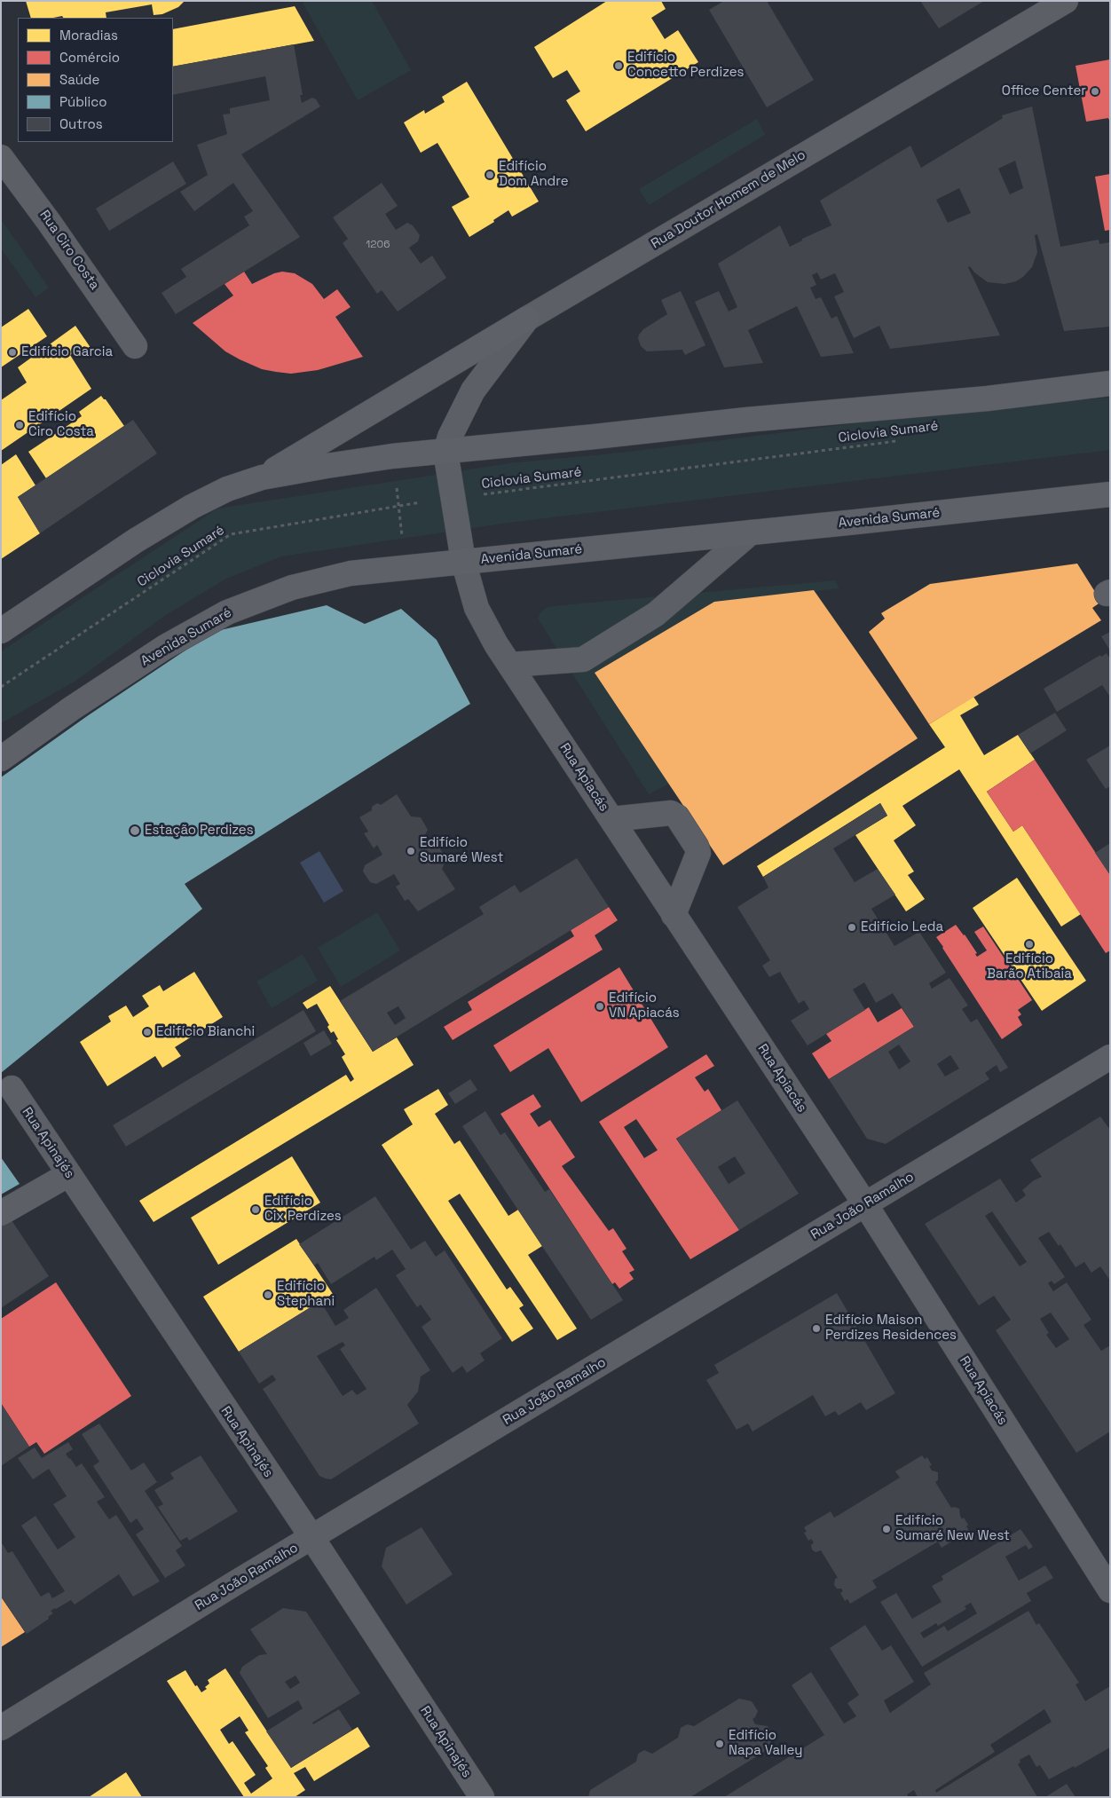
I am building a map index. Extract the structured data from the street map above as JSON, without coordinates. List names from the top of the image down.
{
  "streets": {
    "main road": ["Avenida Sumaré"],
    "street": [
      "Rua Doutor Homem de Melo",
      "Rua Ciro Costa",
      "Rua Apiacás",
      "Rua Apinajés",
      "Rua João Ramalho"
    ],
    "path": ["Ciclovia Sumaré"]
  },
  "crossings": [
    ["Rua Doutor Homem de Melo", "Rua Apiacás"],
    ["Ciclovia Sumaré", "Rua Apiacás"],
    ["Avenida Sumaré", "Rua Apiacás"],
    ["Rua Apiacás", "Rua João Ramalho"],
    ["Rua Apinajés", "Rua João Ramalho"]
  ],
  "places": [
    "Edifício Concetto Perdizes",
    "Office Center",
    "Edifício Dom Andre",
    "Edifício Garcia",
    "Edifício Ciro Costa",
    "Estação Perdizes",
    "Edifício Sumaré West",
    "Edifício Leda",
    "Edifício Barão Atibaia",
    "Edifício VN Apiacás",
    "Edifício Bianchi",
    "Edifício Cix Perdizes",
    "Edifício Stephani",
    "Edifício Maison Perdizes Residences",
    "Edifício Sumaré New West",
    "Edifício Napa Valley"
  ],
  "house_numbers": ["1206"],
  "legend": [
    "Moradias",
    "Comércio",
    "Saúde",
    "Público",
    "Outros"
  ]
}
